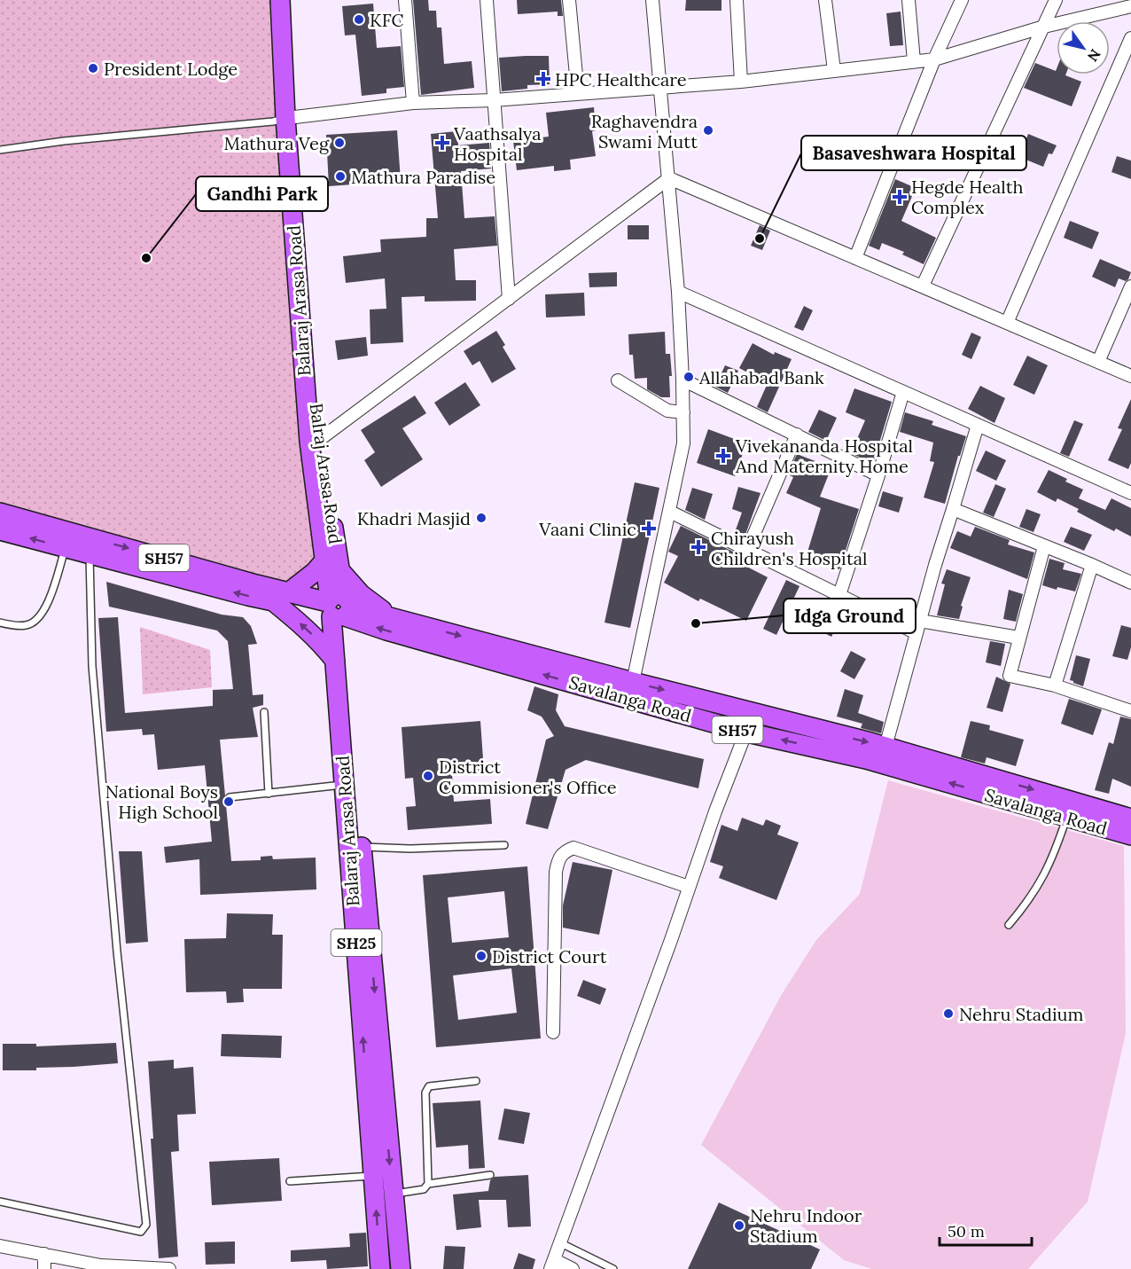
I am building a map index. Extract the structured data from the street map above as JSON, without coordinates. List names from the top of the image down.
{
  "streets": {
    "main road": [
      "Balaraj Arasa Road",
      "Balraj Arasa Road",
      "SH57",
      "Savalanga Road",
      "SH25"
    ]
  },
  "crossings": [
    ["Balaraj Arasa Road", "Balraj Arasa Road"],
    ["Balaraj Arasa Road", "Savalanga Road"],
    ["Balraj Arasa Road", "Savalanga Road"]
  ],
  "places": {
    "other": [
      "KFC",
      "President Lodge",
      "Raghavendra Swami Mutt",
      "Mathura Veg",
      "Mathura Paradise",
      "Basaveshwara Hospital",
      "Gandhi Park",
      "Allahabad Bank",
      "Khadri Masjid",
      "Idga Ground",
      "District Commisioner's Office",
      "National Boys High School",
      "District Court",
      "Nehru Stadium",
      "Nehru Indoor Stadium"
    ],
    "health": [
      "HPC Healthcare",
      "Vaathsalya Hospital",
      "Hegde Health Complex",
      "Vivekananda Hospital And Maternity Home",
      "Vaani Clinic",
      "Chirayush Children's Hospital"
    ]
  },
  "scale_bar": "50 m",
  "north": "bottom right"
}
